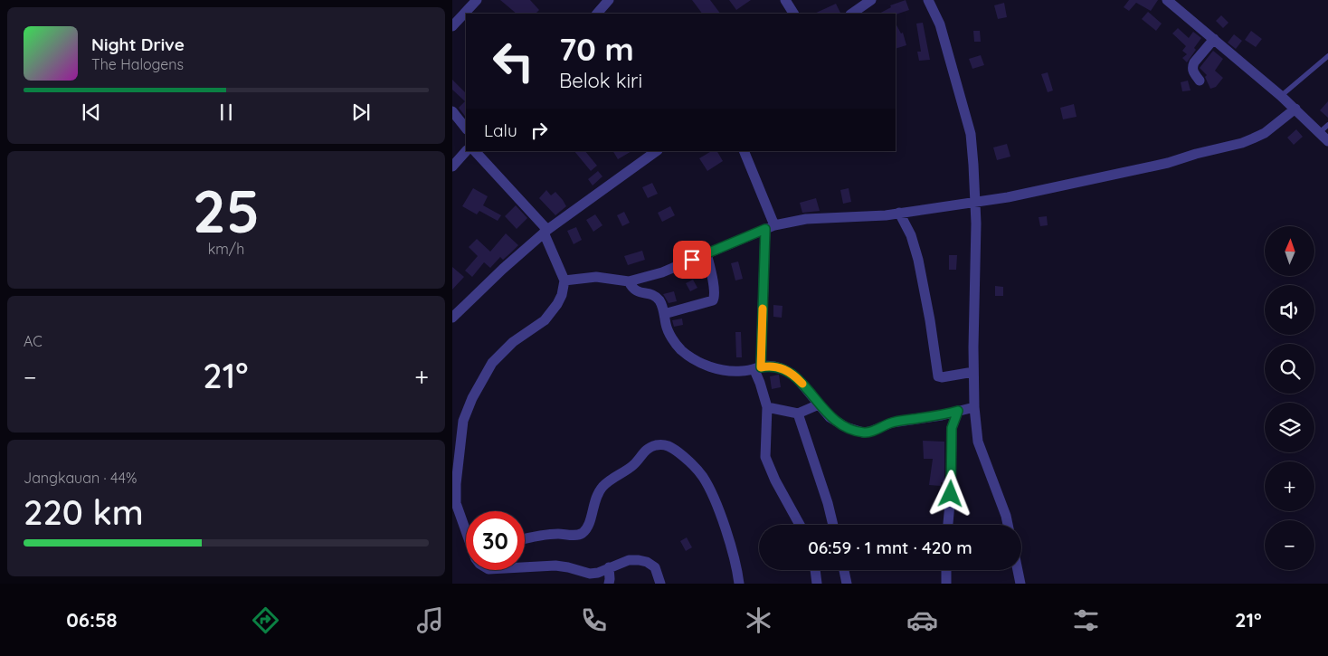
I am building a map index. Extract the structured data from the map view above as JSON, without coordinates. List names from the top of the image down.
{
  "north": "top",
  "page": {
    "turn": ["70 m", "Belok kiri"],
    "song": ["Night Drive", "The Halogens"],
    "then": "Lalu",
    "tile": [
      ["25", "km/h"],
      "AC",
      ["Jangkauan · 44%", "220 km"]
    ],
    "map_buttons": ["+", "−"],
    "heat": ["−", "21°", "+"],
    "limit": "30",
    "trip": "06:59 · 1 mnt · 420 m",
    "tabs": ["06:58", "21°"]
  }
}
